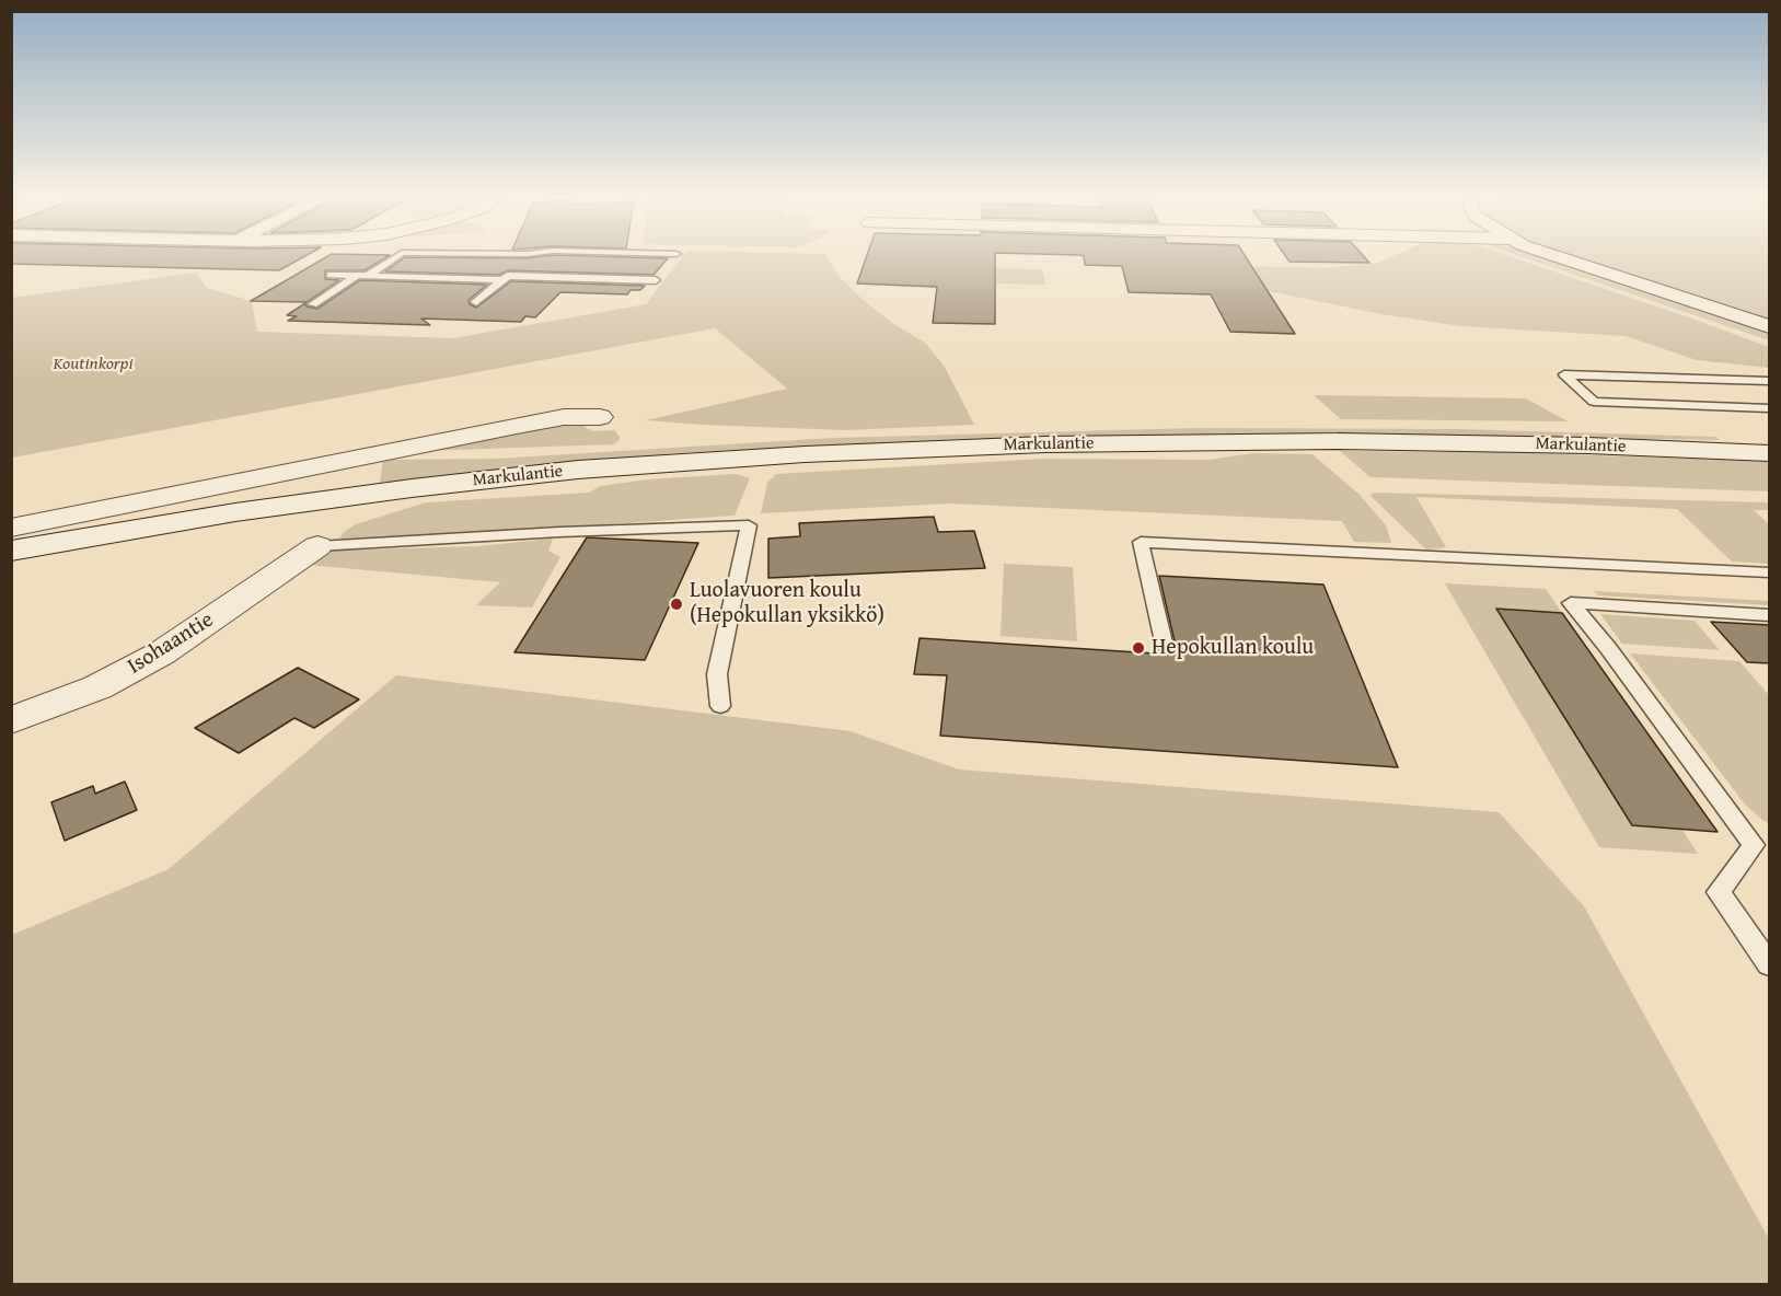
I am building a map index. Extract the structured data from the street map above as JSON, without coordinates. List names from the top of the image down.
{
  "streets": {
    "street": ["Markulantie", "Isohaantie"]
  },
  "parks": ["Koutinkorpi"],
  "places": ["Luolavuoren koulu (Hepokullan yksikkö)", "Hepokullan koulu"]
}
